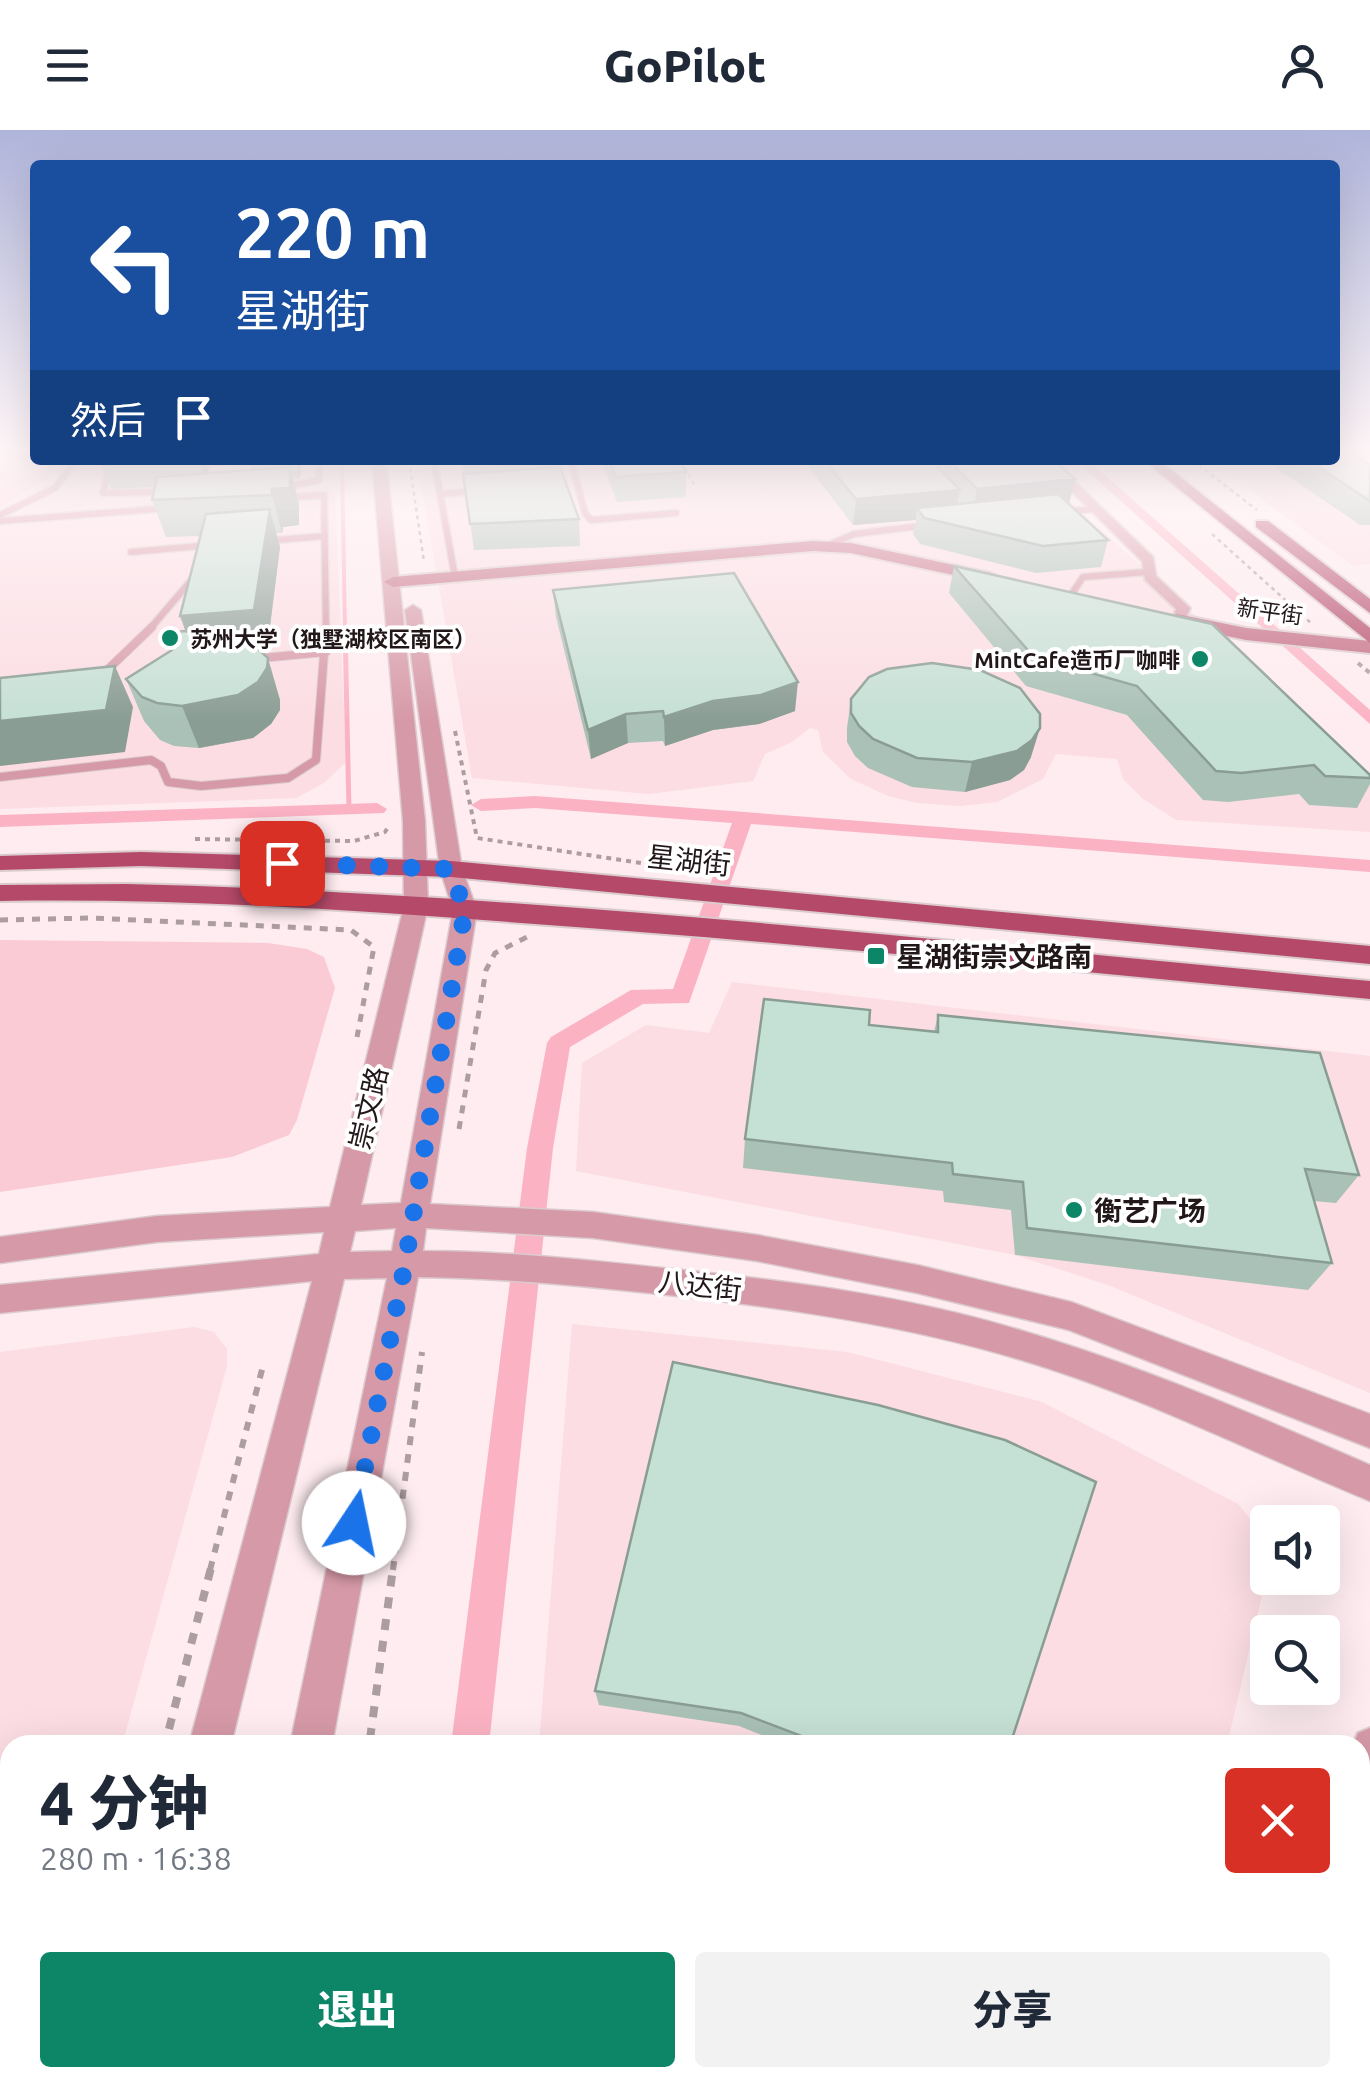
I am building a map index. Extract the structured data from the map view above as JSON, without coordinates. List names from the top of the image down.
{
  "streets": {
    "main road": ["新平街", "星湖街"],
    "street": ["崇文路", "八达街"]
  },
  "crossings": [
    ["星湖街", "崇文路"],
    ["崇文路", "八达街"]
  ],
  "places": {
    "other": ["苏州大学（独墅湖校区南区）", "MintCafe造币厂咖啡", "衡艺广场"],
    "transit": ["星湖街崇文路南"]
  },
  "page": {
    "header": "GoPilot",
    "turn": ["220 m", "星湖街"],
    "then": "然后",
    "heading": ["4 分钟", "280 m · 16:38"],
    "buttons": ["退出", "分享"]
  }
}
